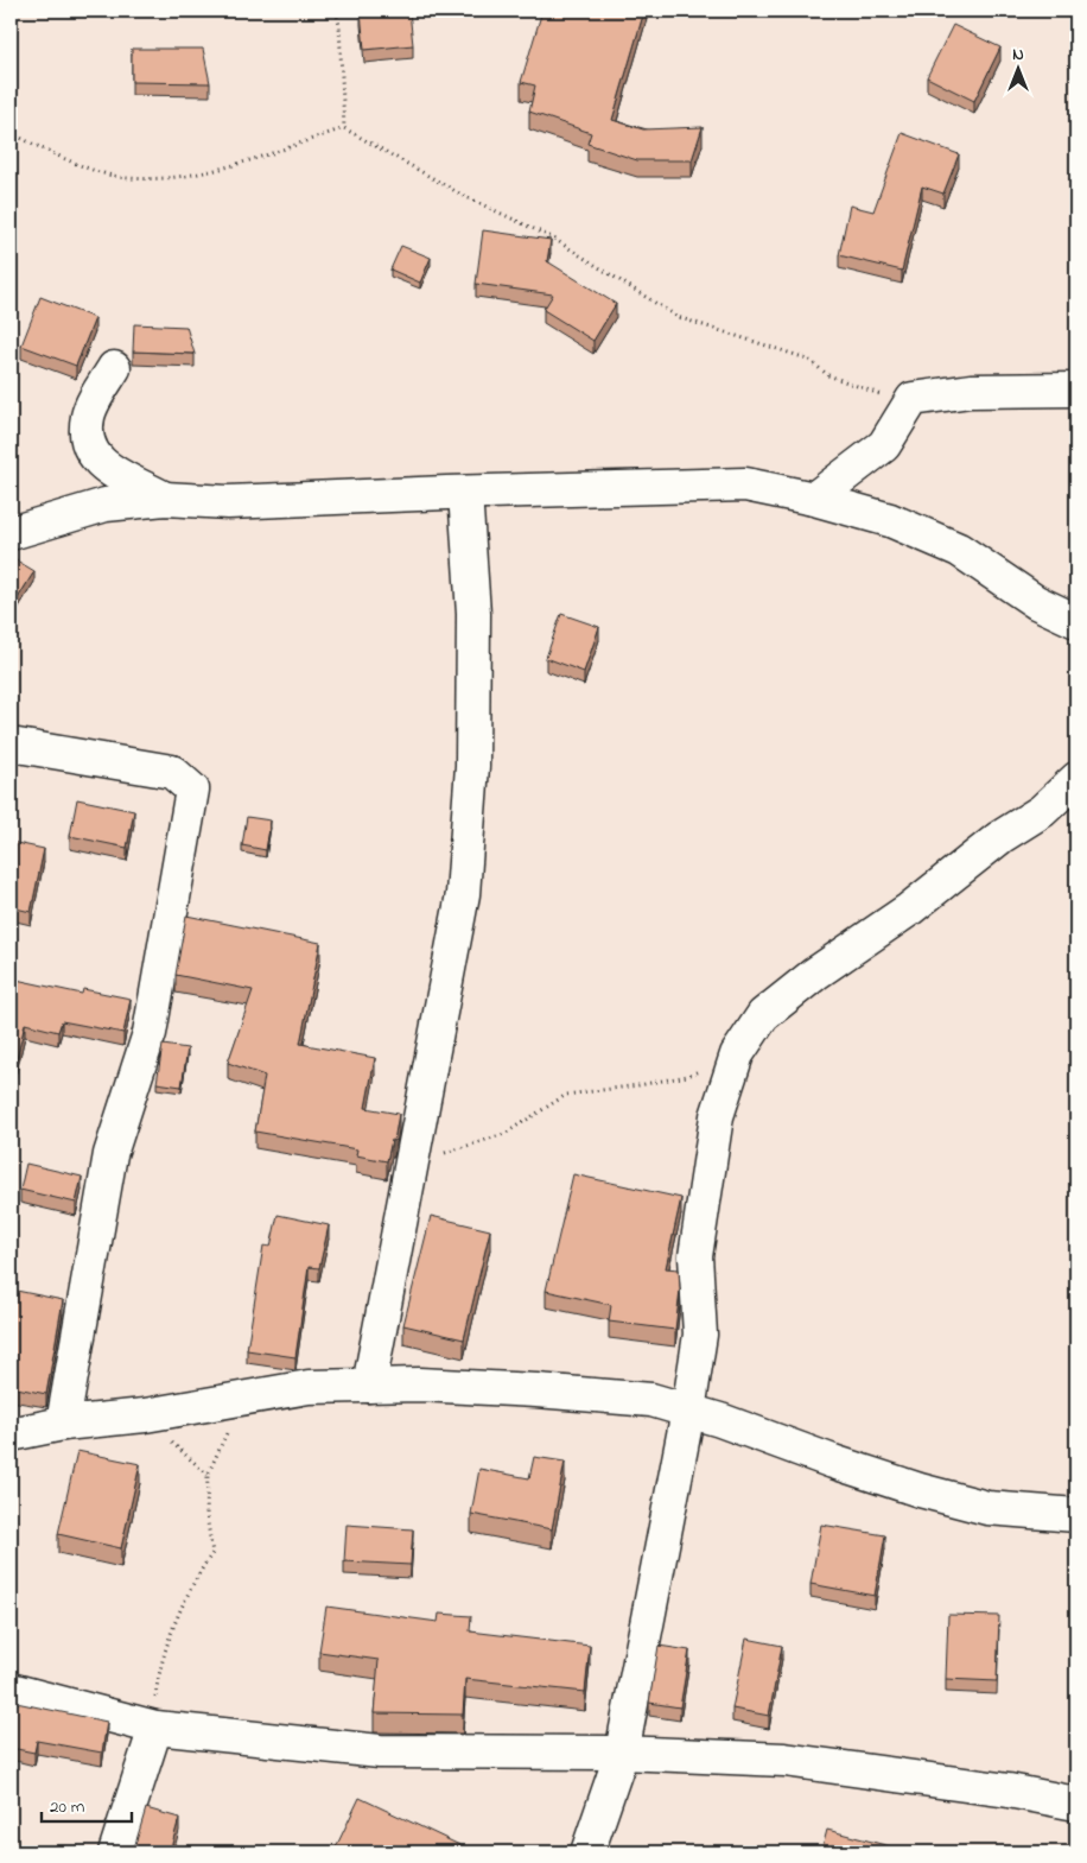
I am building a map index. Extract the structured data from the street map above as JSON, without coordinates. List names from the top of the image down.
{
  "scale_bar": "20 m",
  "north": "top"
}
